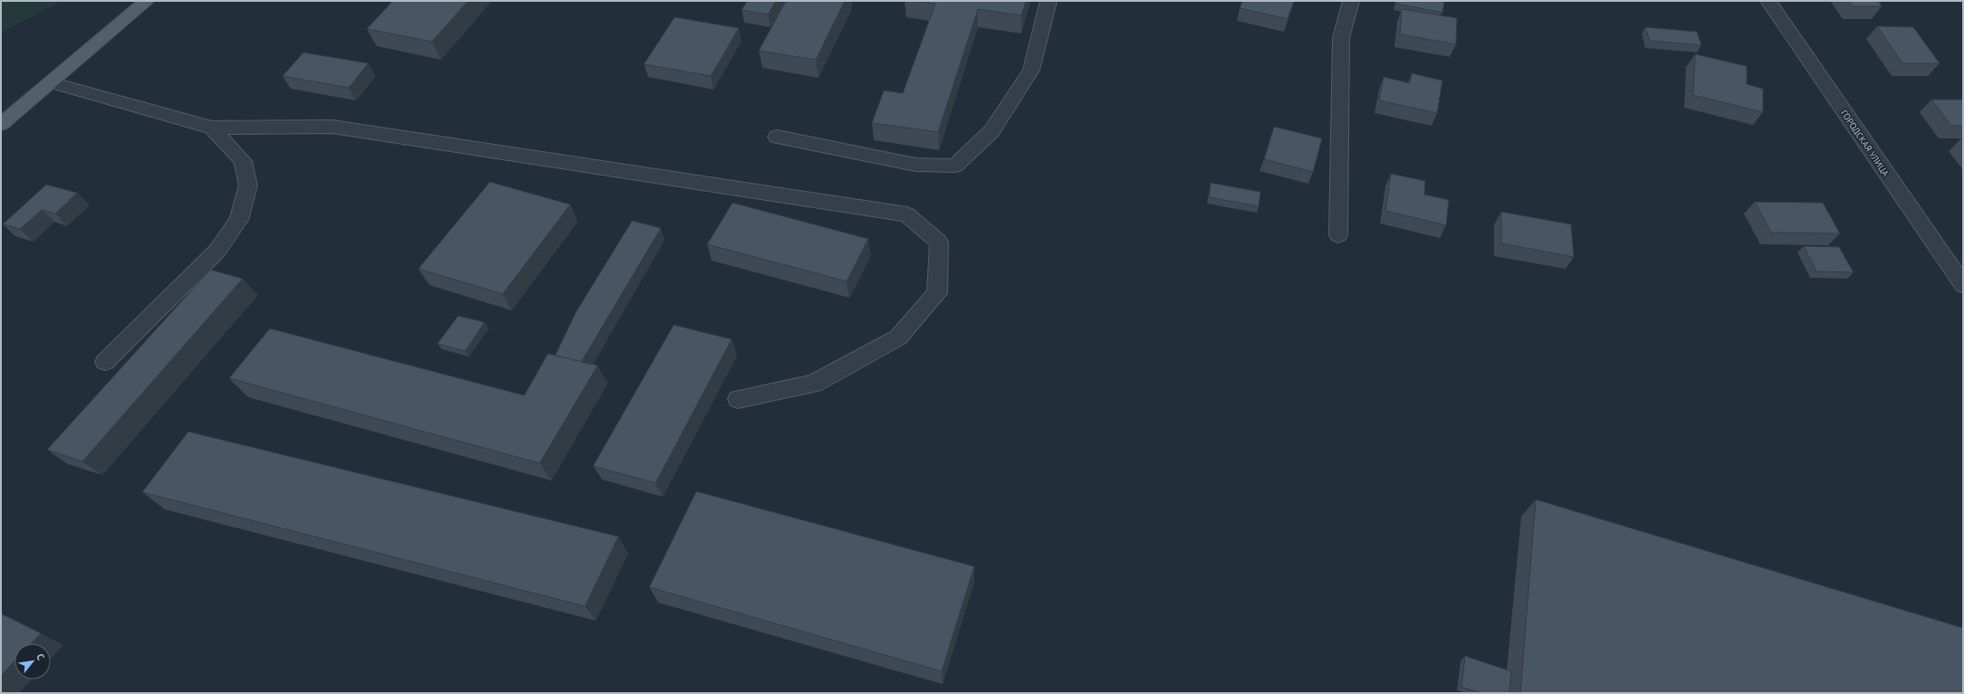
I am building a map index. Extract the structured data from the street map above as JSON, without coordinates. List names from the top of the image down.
{
  "streets": {
    "street": ["ГОРОДСКАЯ УЛИЦА"]
  },
  "north": "top right"
}
